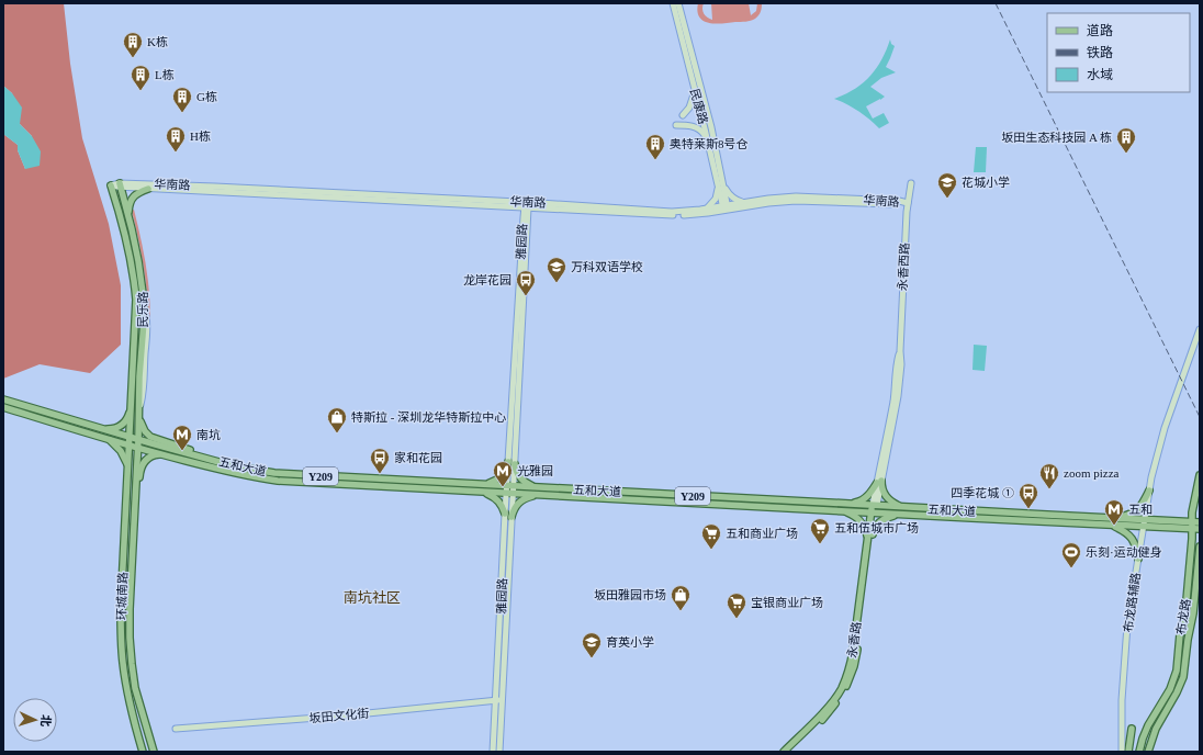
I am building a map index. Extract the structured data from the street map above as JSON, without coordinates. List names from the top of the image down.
{
  "streets": {
    "main road": [
      "民康路",
      "华南路",
      "雅园路",
      "永香西路",
      "民乐路",
      "五和大道",
      "Y209",
      "环城南路",
      "布龙路辅路",
      "布龙路",
      "永香路",
      "坂田文化街"
    ]
  },
  "crossings": [
    ["民康路", "华南路"],
    ["华南路", "雅园路"],
    ["华南路", "永香西路"],
    ["华南路", "民乐路"],
    ["雅园路", "五和大道"],
    ["雅园路", "坂田文化街"],
    ["永香西路", "五和大道"],
    ["永香西路", "永香路"],
    ["民乐路", "五和大道"],
    ["民乐路", "环城南路"],
    ["五和大道", "环城南路"],
    ["五和大道", "布龙路辅路"],
    ["五和大道", "布龙路"],
    ["五和大道", "永香路"]
  ],
  "districts": ["南坑社区"],
  "places": {
    "building": [
      "K栋",
      "L栋",
      "G栋",
      "H栋",
      "坂田生态科技园 A 栋",
      "奥特莱斯8号仓"
    ],
    "school or university": ["花城小学", "万科双语学校", "育英小学"],
    "bus stop": ["龙岸花园", "家和花园", "四季花城 ①"],
    "shop": ["特斯拉 - 深圳龙华特斯拉中心", "坂田雅园市场"],
    "metro station": ["南坑", "光雅园", "五和"],
    "restaurant": ["zoom pizza"],
    "supermarket": ["五和伍城市广场", "五和商业广场", "宝银商业广场"],
    "sports": ["乐刻·运动健身"]
  },
  "legend": ["道路", "铁路", "水域"],
  "north": "right"
}
